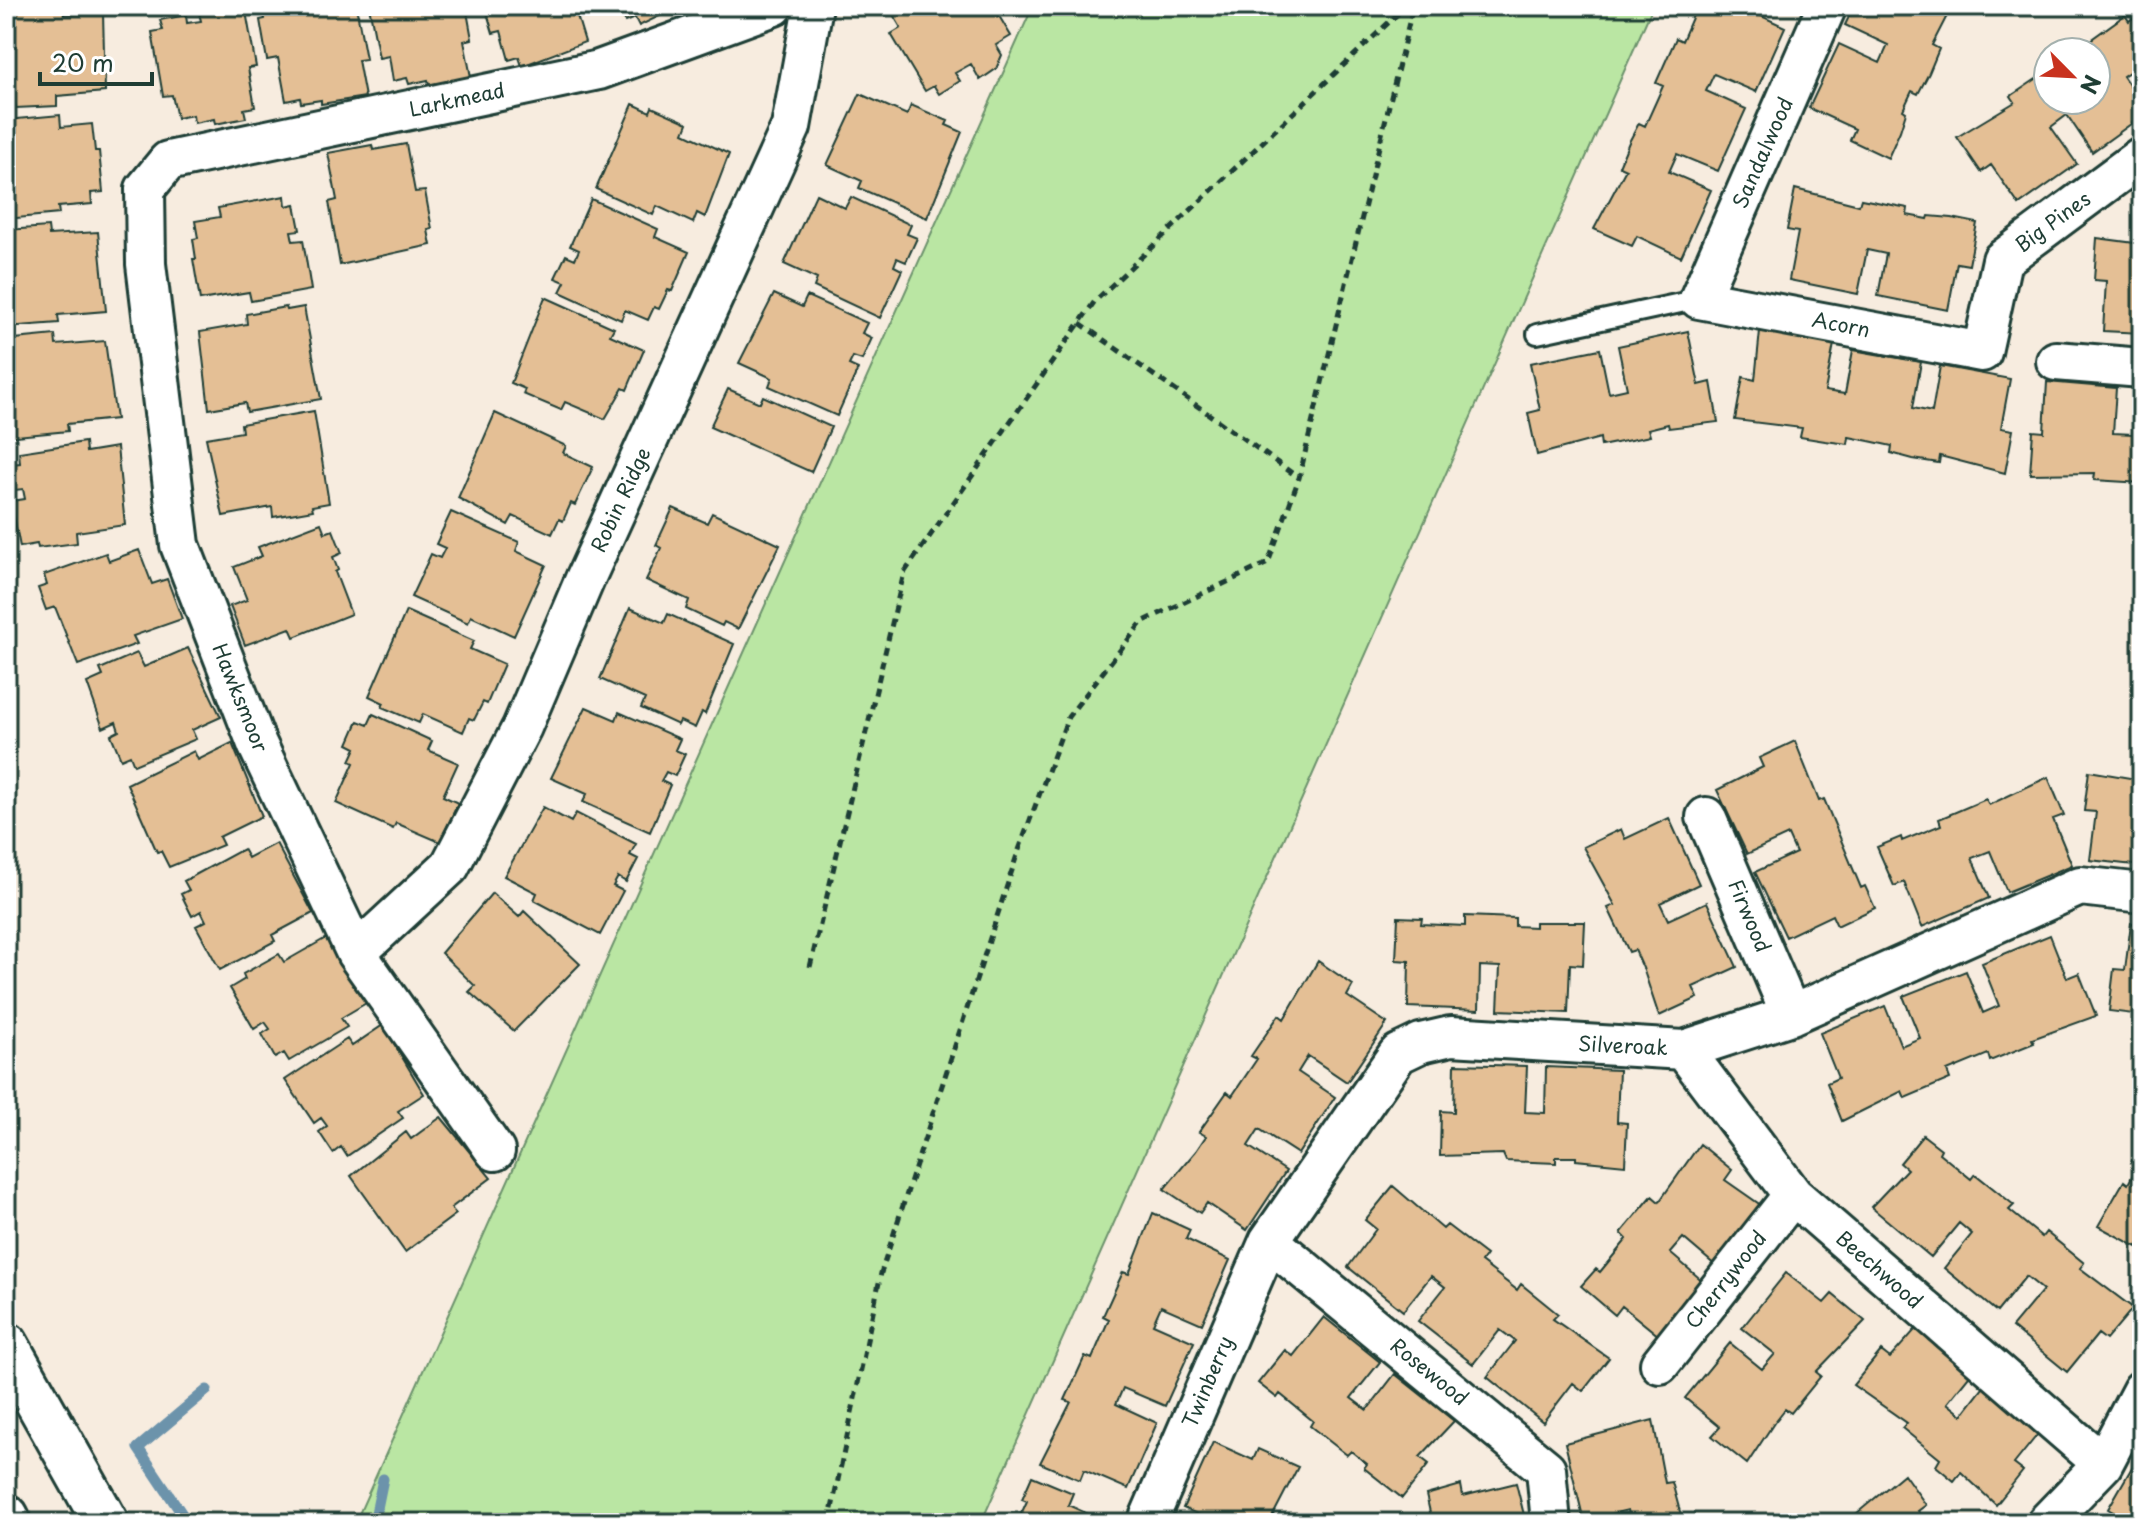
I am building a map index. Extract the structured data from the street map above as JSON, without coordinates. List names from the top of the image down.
{
  "streets": {
    "street": [
      "Larkmead",
      "Sandalwood",
      "Big Pines",
      "Acorn",
      "Robin Ridge",
      "Hawksmoor",
      "Firwood",
      "Silveroak",
      "Beechwood",
      "Cherrywood",
      "Rosewood",
      "Twinberry"
    ]
  },
  "crossings": [
    ["Larkmead", "Hawksmoor"],
    ["Sandalwood", "Acorn"],
    ["Big Pines", "Acorn"],
    ["Robin Ridge", "Hawksmoor"],
    ["Firwood", "Silveroak"],
    ["Silveroak", "Beechwood"],
    ["Silveroak", "Rosewood"],
    ["Silveroak", "Twinberry"],
    ["Beechwood", "Cherrywood"],
    ["Rosewood", "Twinberry"]
  ],
  "scale_bar": "20 m",
  "north": "bottom right"
}
